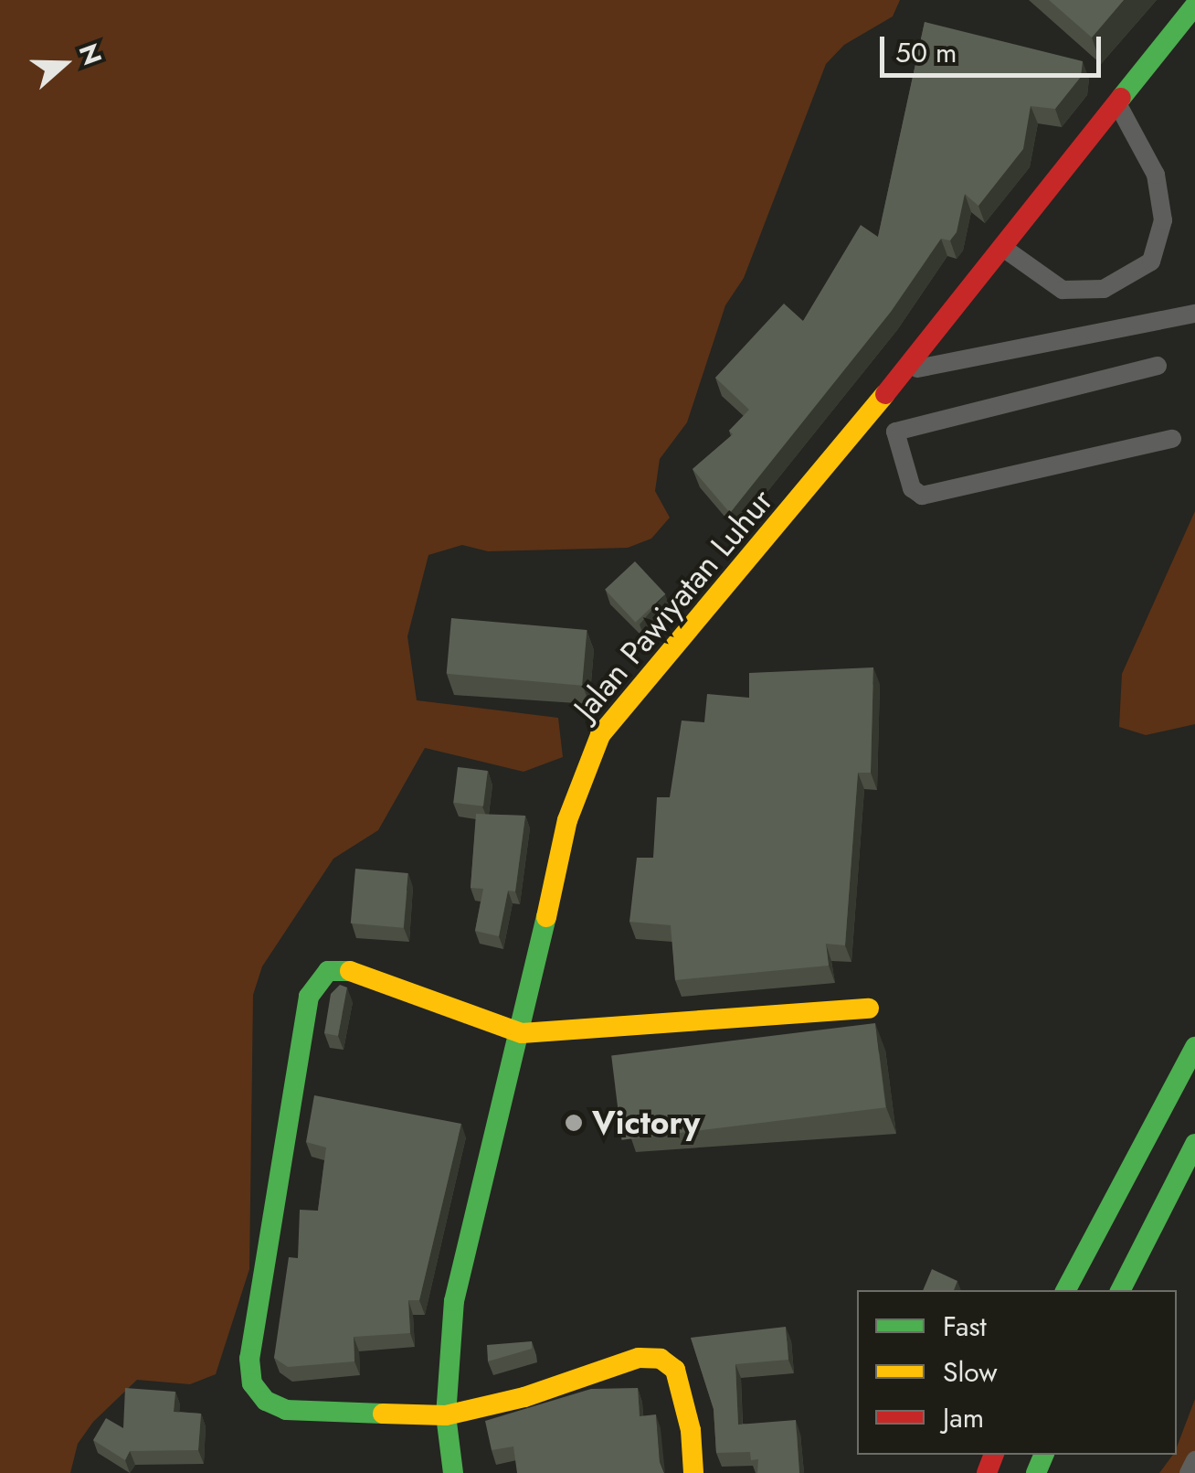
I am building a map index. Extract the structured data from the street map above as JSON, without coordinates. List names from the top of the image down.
{
  "streets": {
    "main road": ["Jalan Pawiyatan Luhur"]
  },
  "places": ["Victory"],
  "legend": ["Fast", "Slow", "Jam"],
  "scale_bar": "50 m",
  "north": "right"
}
